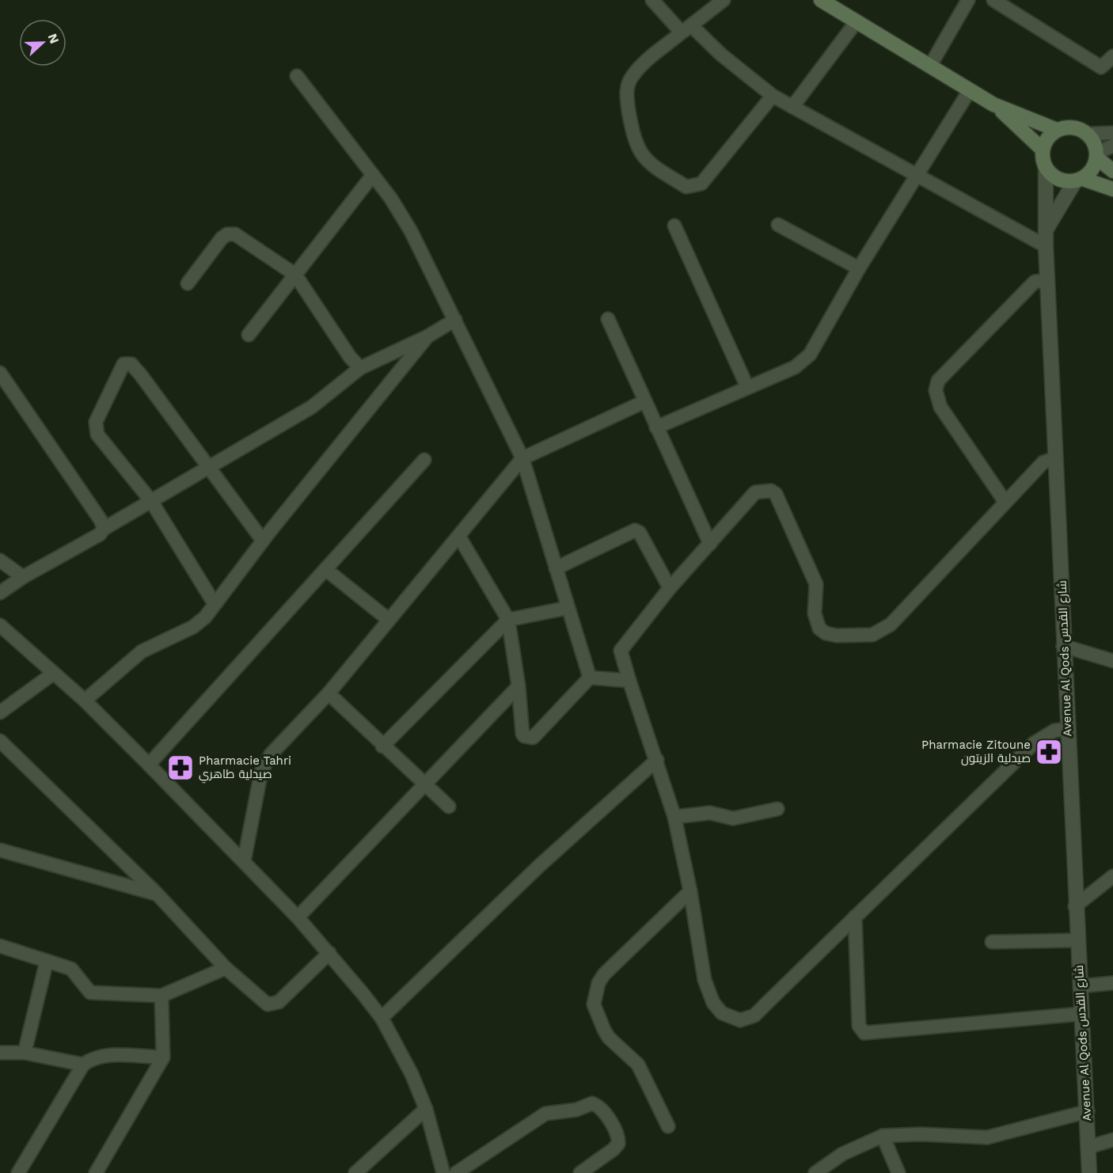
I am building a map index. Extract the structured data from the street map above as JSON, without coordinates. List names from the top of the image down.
{
  "streets": {
    "street": ["Avenue Al Qods شارع القدس"]
  },
  "places": {
    "pharmacy": ["Pharmacie Zitoune صيدلية الزيتون", "Pharmacie Tahri صيدلية طاهري"]
  },
  "north": "right"
}
